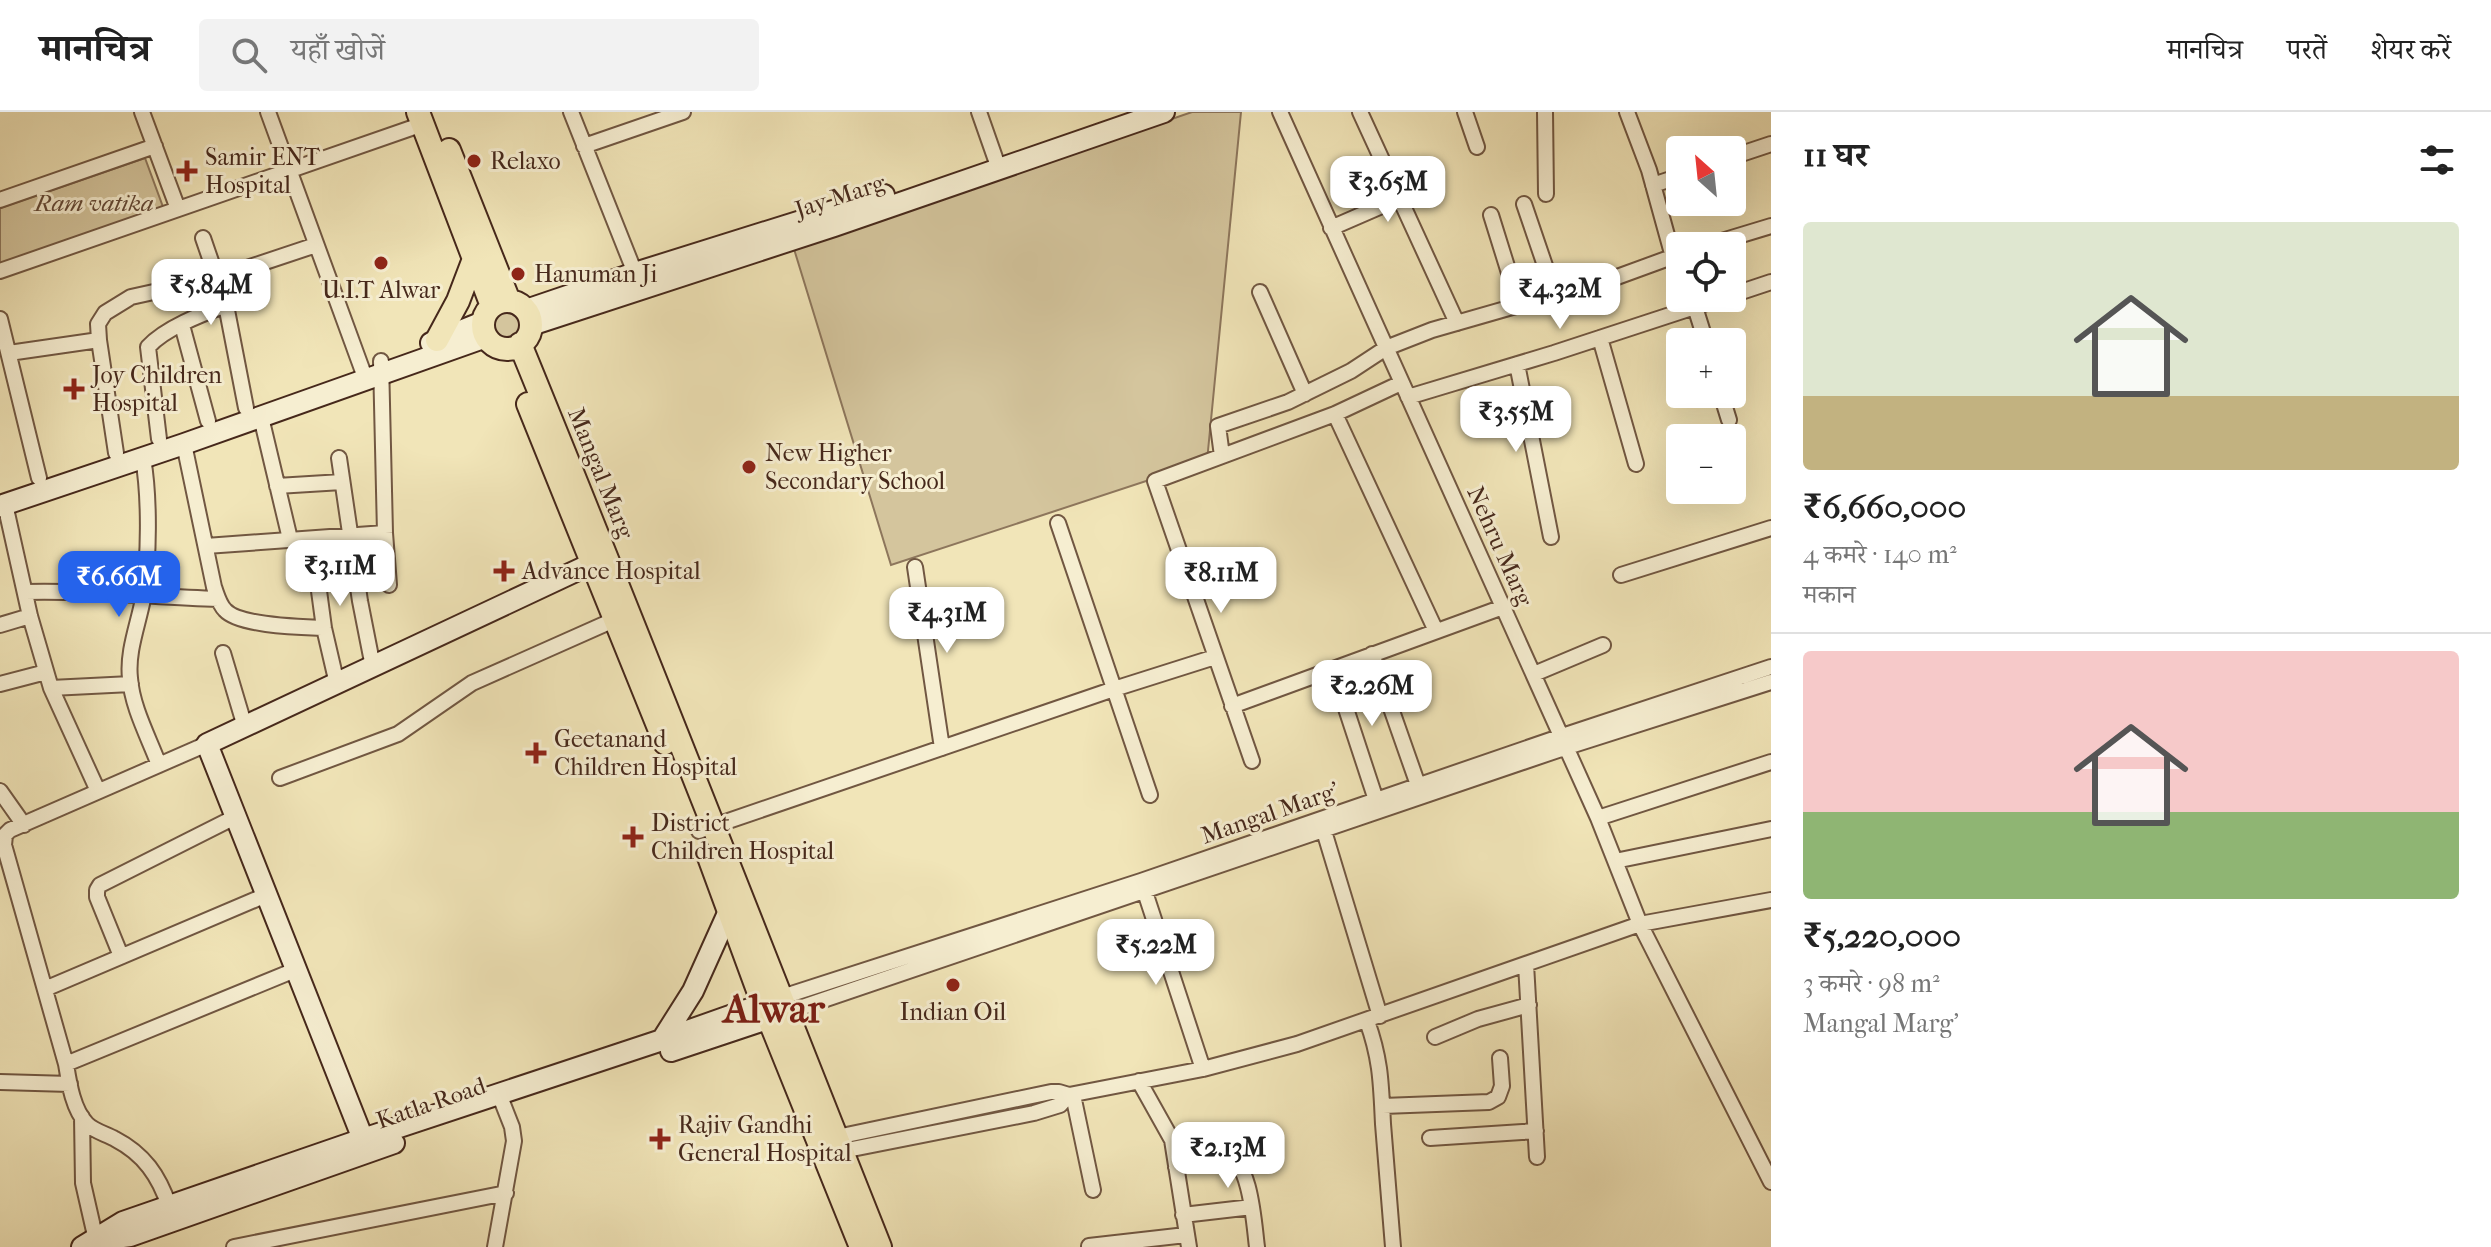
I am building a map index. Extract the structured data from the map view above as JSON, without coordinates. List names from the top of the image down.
{
  "streets": {
    "main road": ["Jay Marg", "Mangal Marg", "Katla Road"],
    "street": ["Nehru Marg", "Mangal Marg'"]
  },
  "crossings": [
    ["Jay Marg", "Mangal Marg"],
    ["Mangal Marg", "Mangal Marg'"],
    ["Mangal Marg", "Katla Road"],
    ["Nehru Marg", "Mangal Marg'"],
    ["Mangal Marg'", "Katla Road"]
  ],
  "districts": ["Alwar"],
  "parks": ["Ram vatika"],
  "places": {
    "other": [
      "Relaxo",
      "U.I.T Alwar",
      "Hanuman Ji",
      "New Higher Secondary School",
      "Indian Oil"
    ],
    "health": [
      "Samir ENT Hospital",
      "Joy Children Hospital",
      "Advance Hospital",
      "Geetanand Children Hospital",
      "District Children Hospital",
      "Rajiv Gandhi General Hospital"
    ]
  },
  "north": "top left",
  "page": {
    "header": "मानचित्र",
    "search": "यहाँ खोजें",
    "nav": ["मानचित्र", "परतें", "शेयर करें"],
    "heading": "11 घर",
    "map_buttons": ["+", "−"],
    "price": [
      "₹3.65M",
      "₹5.84M",
      "₹4.32M",
      "₹3.55M",
      "₹3.11M",
      "₹8.11M",
      "₹6.66M",
      "₹4.31M",
      "₹2.26M",
      "₹5.22M",
      "₹2.13M"
    ],
    "list": [
      {
        "name": "₹6,660,000",
        "note": "4 कमरे · 140 m² · मकान"
      },
      {
        "name": "₹5,220,000",
        "note": "3 कमरे · 98 m² · Mangal Marg'"
      }
    ]
  }
}
